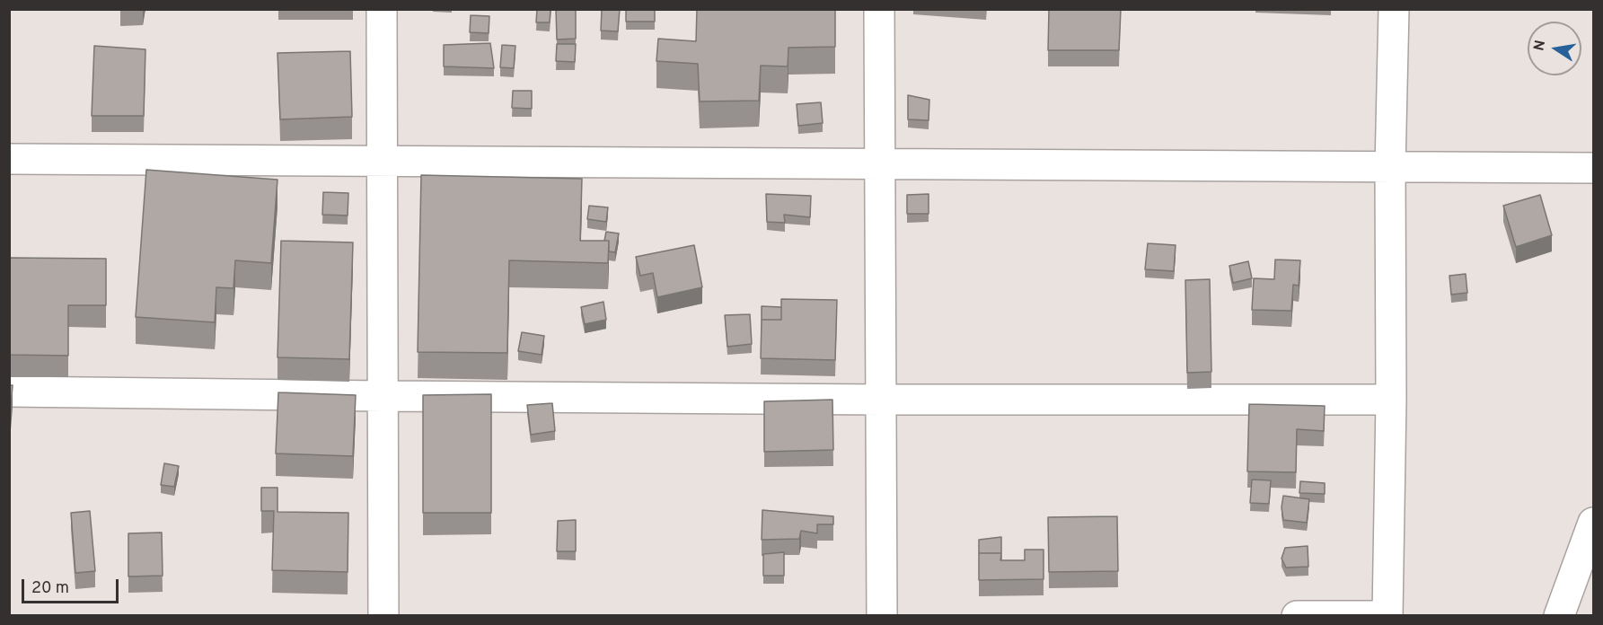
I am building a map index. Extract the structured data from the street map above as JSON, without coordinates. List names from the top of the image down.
{
  "scale_bar": "20 m",
  "north": "left"
}
